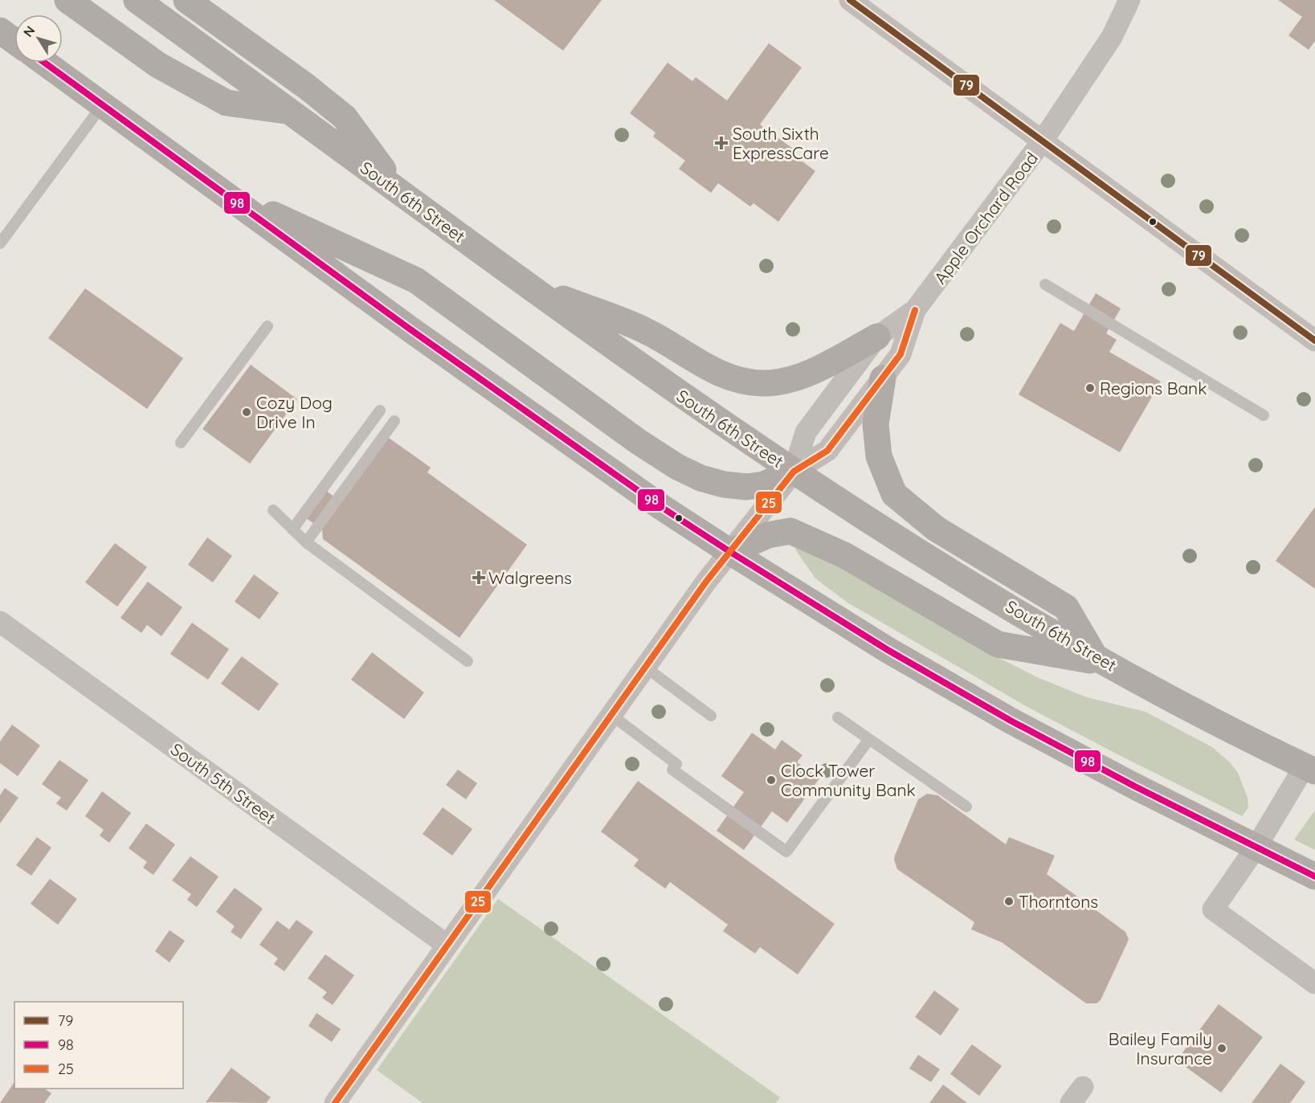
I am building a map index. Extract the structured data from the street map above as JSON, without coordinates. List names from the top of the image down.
{
  "streets": {
    "main road": ["South 6th Street"],
    "street": ["Apple Orchard Road", "South 5th Street"]
  },
  "crossings": [
    ["South 6th Street", "Apple Orchard Road"],
    ["Apple Orchard Road", "South 5th Street"]
  ],
  "places": {
    "health": ["South Sixth ExpressCare", "Walgreens"],
    "other": [
      "Regions Bank",
      "Cozy Dog Drive In",
      "Clock Tower Community Bank",
      "Thorntons",
      "Bailey Family Insurance"
    ]
  },
  "lines": ["transit line 79", "transit line 98", "transit line 25"],
  "legend": ["79", "98", "25"],
  "north": "top left"
}
